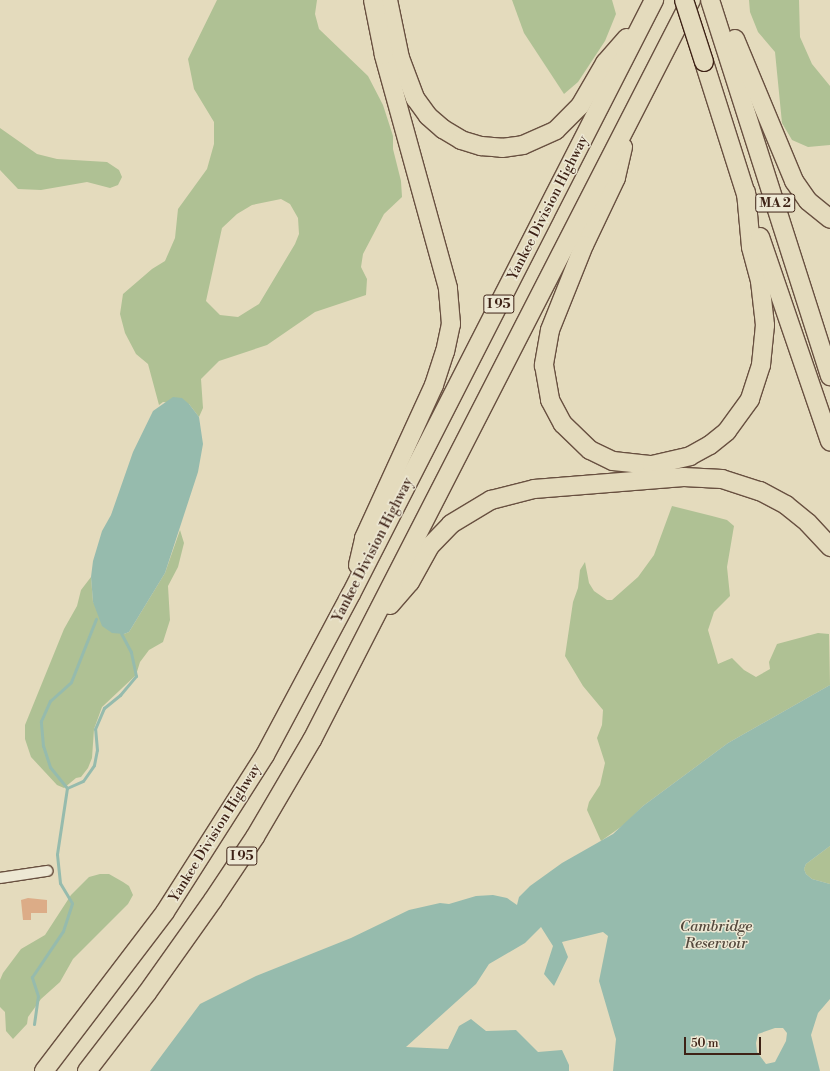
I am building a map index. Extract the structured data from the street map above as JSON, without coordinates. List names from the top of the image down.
{
  "streets": {
    "highway": ["MA 2", "Yankee Division Highway", "I 95"]
  },
  "water": ["Cambridge Reservoir"],
  "scale_bar": "50 m"
}
